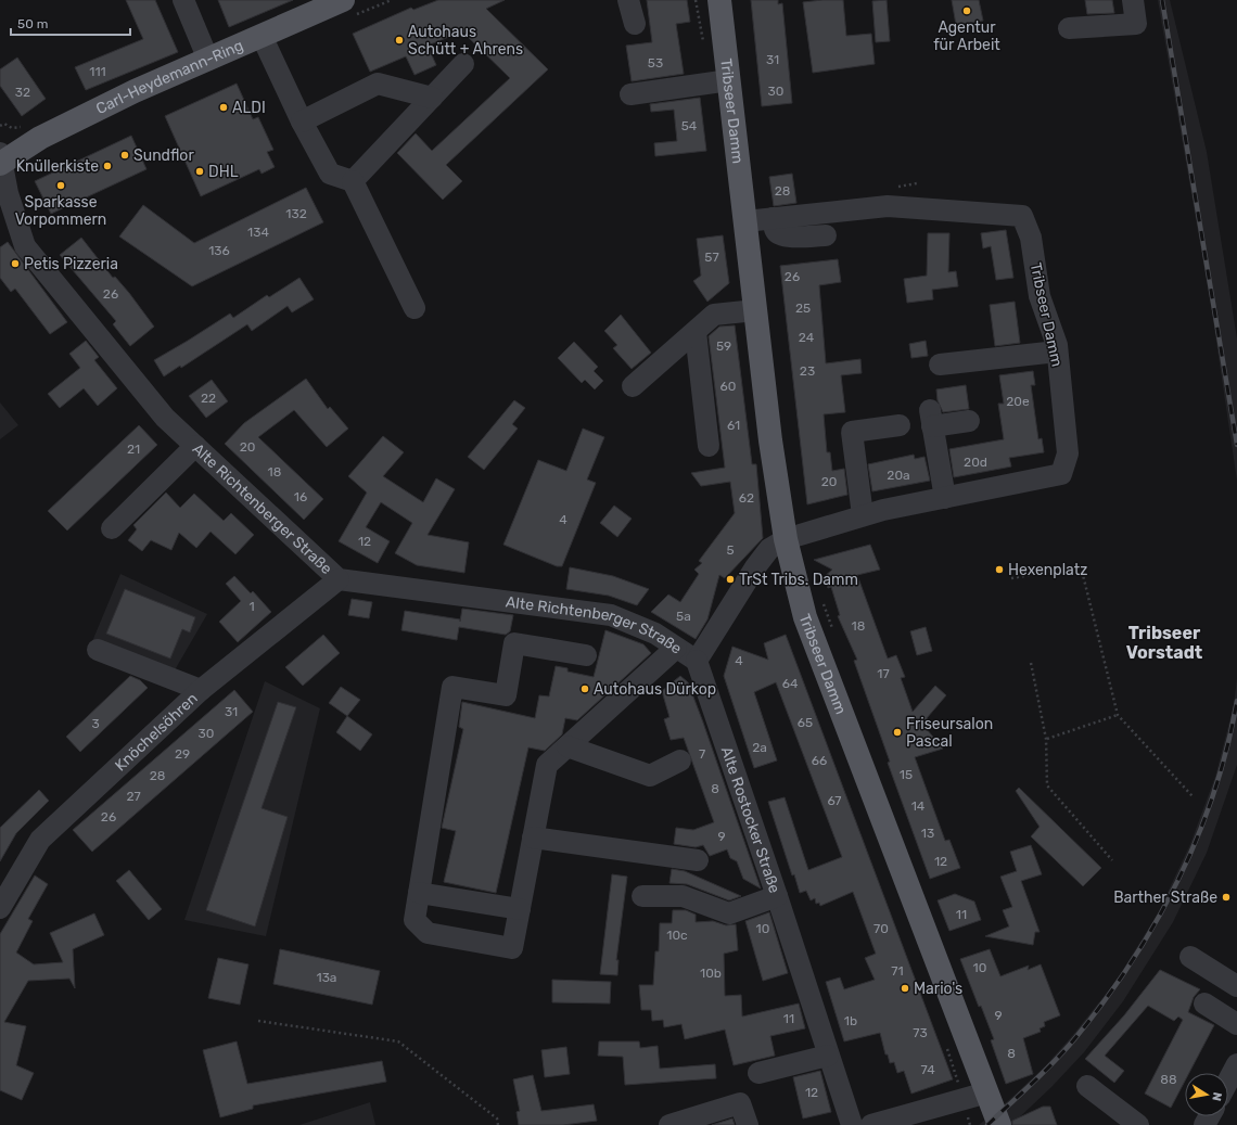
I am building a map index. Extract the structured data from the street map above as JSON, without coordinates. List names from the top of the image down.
{
  "streets": {
    "main road": ["Carl-Heydemann-Ring", "Tribseer Damm"],
    "street": ["Alte Richtenberger Straße", "Knöchelsöhren", "Alte Rostocker Straße"]
  },
  "crossings": [
    ["Carl-Heydemann-Ring", "Alte Richtenberger Straße"],
    ["Alte Richtenberger Straße", "Knöchelsöhren"],
    ["Alte Richtenberger Straße", "Alte Rostocker Straße"]
  ],
  "districts": ["Tribseer Vorstadt"],
  "places": [
    "Agentur für Arbeit",
    "Autohaus Schütt + Ahrens",
    "ALDI",
    "Sundflor",
    "Knüllerkiste",
    "DHL",
    "Sparkasse Vorpommern",
    "Petis Pizzeria",
    "Hexenplatz",
    "TrSt Tribs. Damm",
    "Autohaus Dürkop",
    "Friseursalon Pascal",
    "Barther Straße",
    "Mario's"
  ],
  "house_numbers": [
    "31",
    "53",
    "111",
    "30",
    "32",
    "54",
    "28",
    "132",
    "134",
    "136",
    "57",
    "26",
    "26",
    "25",
    "24",
    "59",
    "23",
    "60",
    "22",
    "20e",
    "61",
    "20",
    "21",
    "20d",
    "18",
    "20a",
    "20",
    "16",
    "62",
    "4",
    "12",
    "5",
    "1",
    "5a",
    "18",
    "4",
    "17",
    "64",
    "31",
    "65",
    "3",
    "30",
    "2a",
    "29",
    "7",
    "66",
    "15",
    "28",
    "8",
    "27",
    "67",
    "14",
    "26",
    "13",
    "9",
    "12",
    "11",
    "10",
    "70",
    "10c",
    "10",
    "71",
    "10b",
    "13a",
    "9",
    "11",
    "1b",
    "73",
    "8",
    "74",
    "88",
    "12"
  ],
  "scale_bar": "50 m",
  "north": "right"
}
